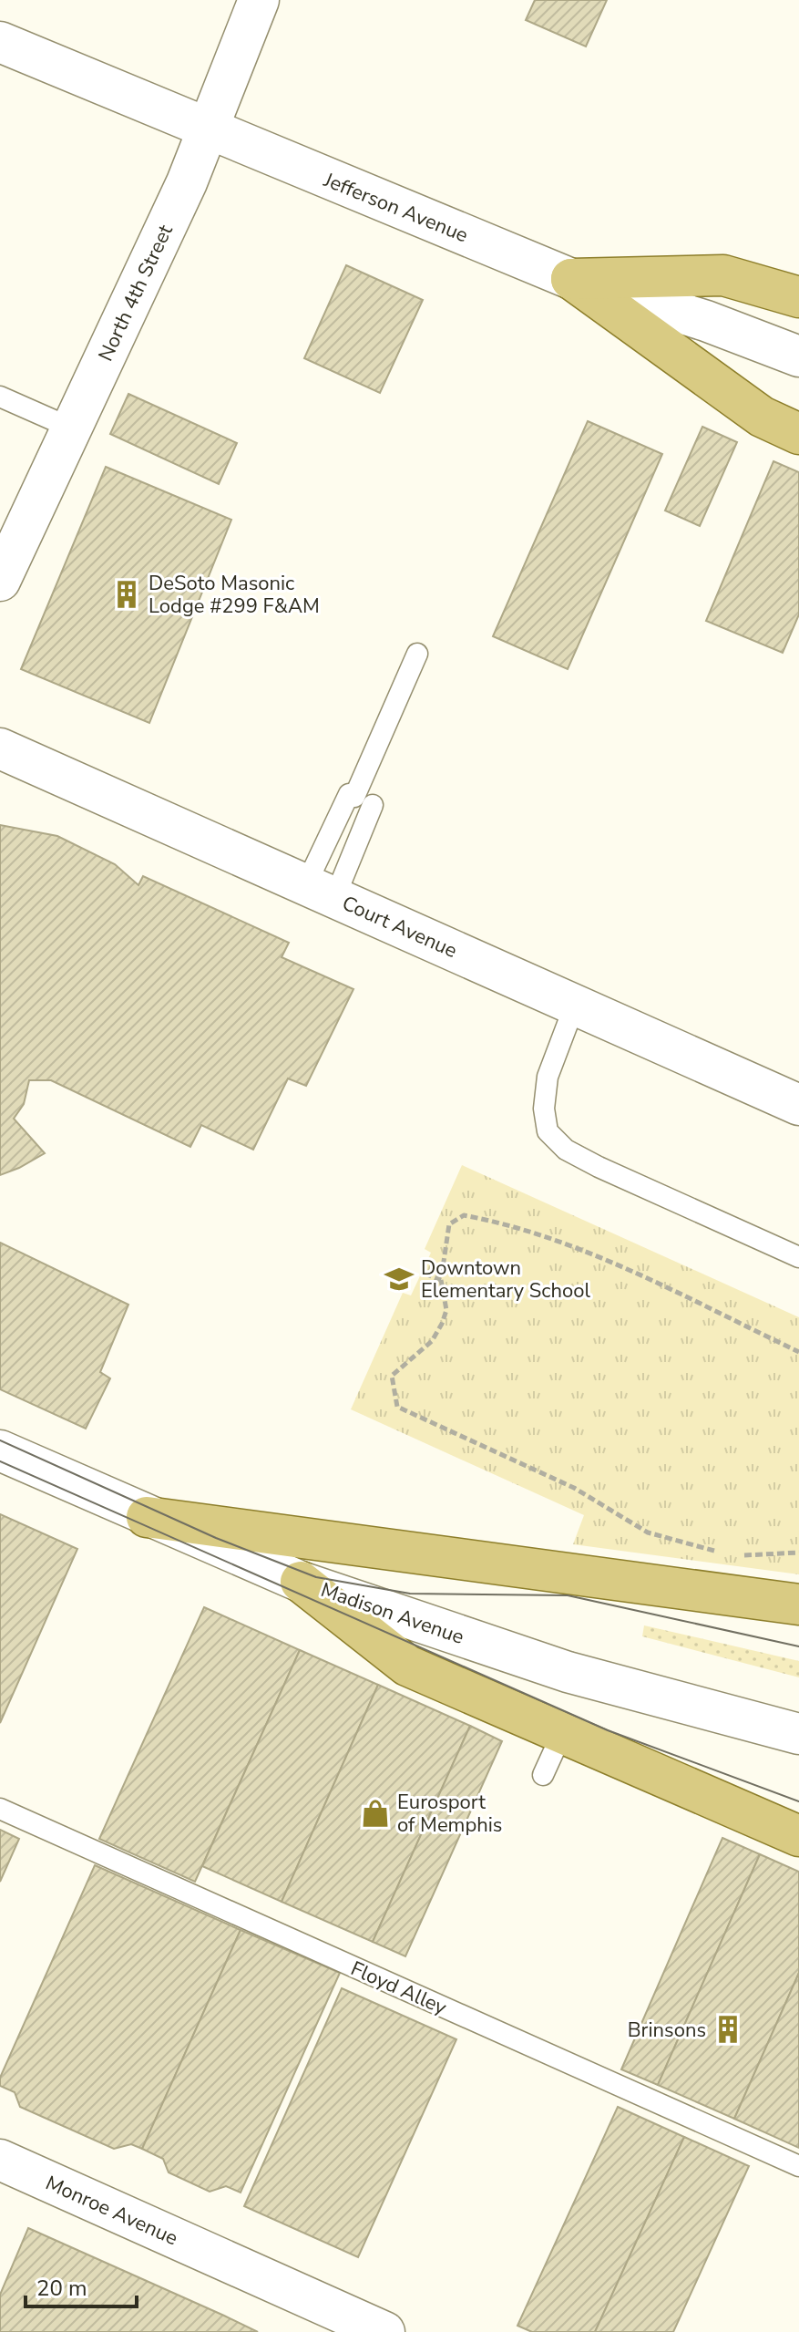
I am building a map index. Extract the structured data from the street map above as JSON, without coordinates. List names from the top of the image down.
{
  "streets": {
    "street": [
      "Jefferson Avenue",
      "North 4th Street",
      "Court Avenue",
      "Madison Avenue",
      "Monroe Avenue"
    ],
    "lane": ["Floyd Alley"]
  },
  "crossings": [
    ["Jefferson Avenue", "North 4th Street"]
  ],
  "places": {
    "building": ["DeSoto Masonic Lodge #299 F&AM", "Brinsons"],
    "school or university": ["Downtown Elementary School"],
    "shop": ["Eurosport of Memphis"]
  },
  "scale_bar": "20 m"
}
